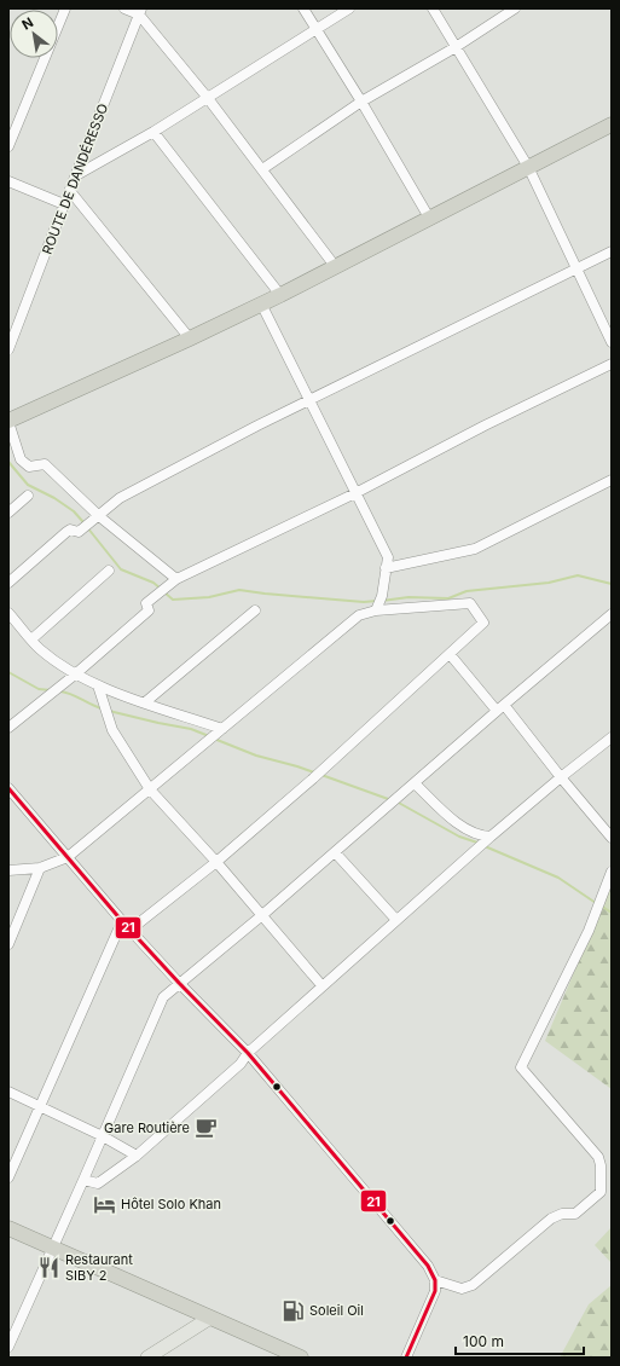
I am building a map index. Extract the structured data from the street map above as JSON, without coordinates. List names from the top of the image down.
{
  "streets": {
    "street": ["ROUTE DE DANDÉRESSO"]
  },
  "places": {
    "cafe": ["Gare Routière"],
    "hotel": ["Hôtel Solo Khan"],
    "restaurant": ["Restaurant SIBY 2"],
    "fuel station": ["Soleil Oil"]
  },
  "lines": ["transit line 21"],
  "scale_bar": "100 m",
  "north": "top left"
}
